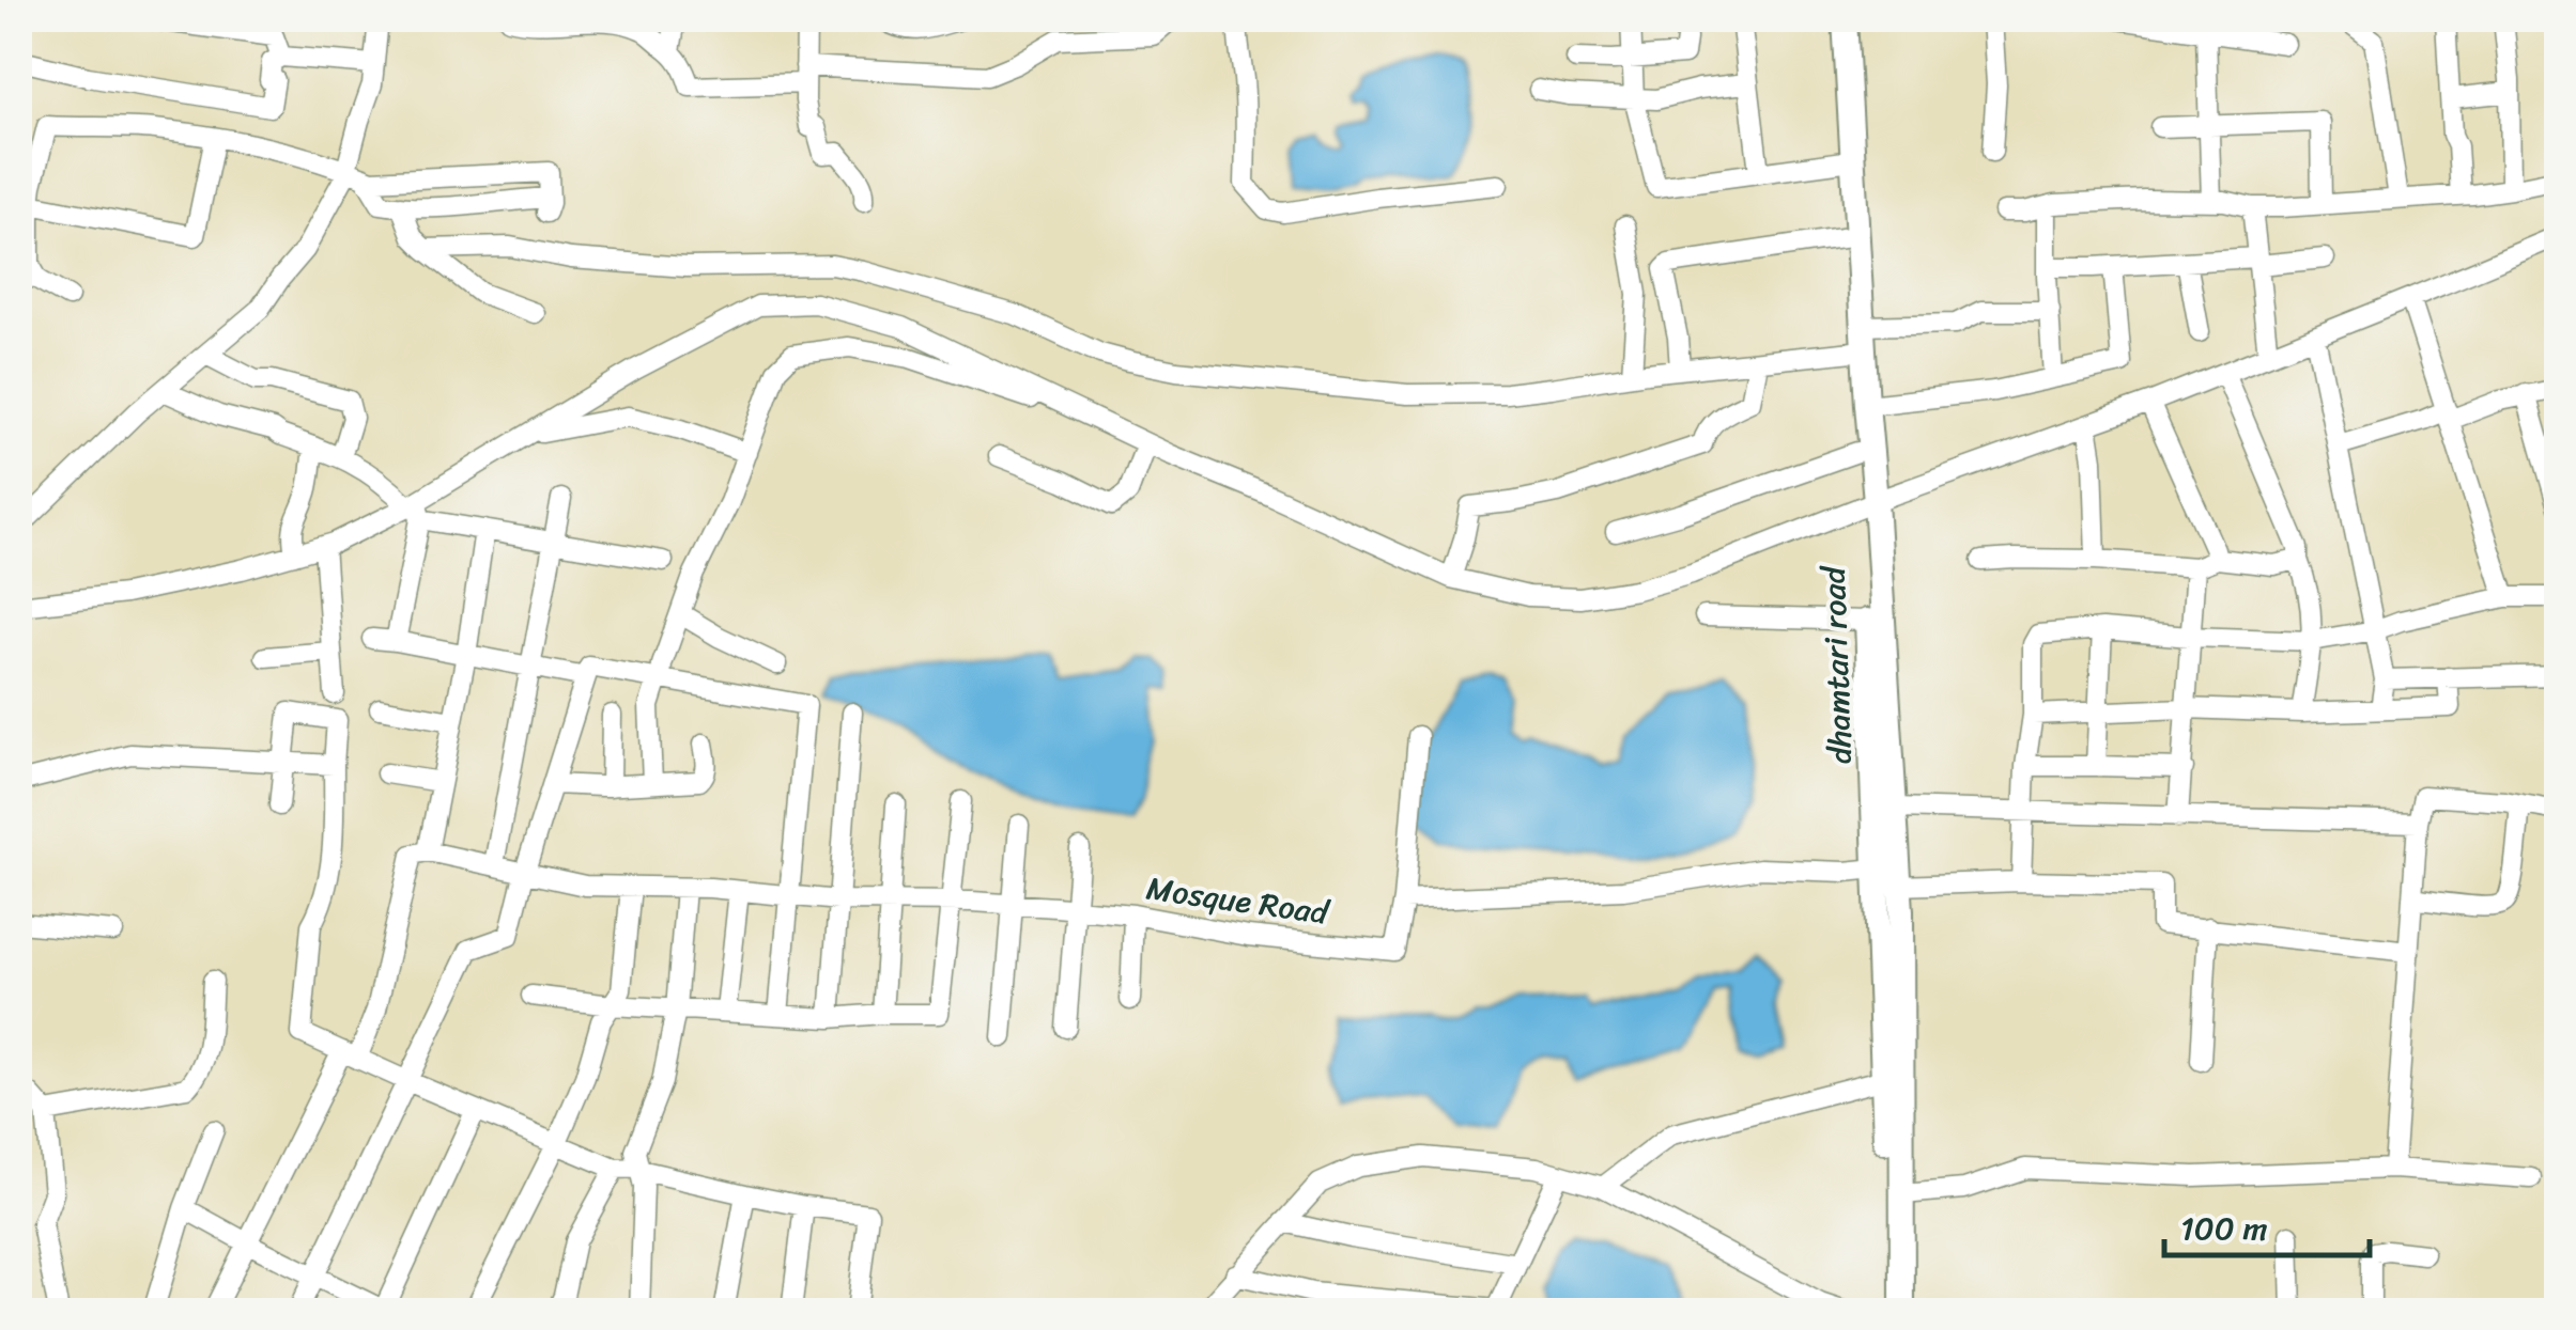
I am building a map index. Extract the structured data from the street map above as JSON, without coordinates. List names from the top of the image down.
{
  "streets": {
    "main road": ["dhamtari road"],
    "street": ["Mosque Road"]
  },
  "scale_bar": "100 m"
}
